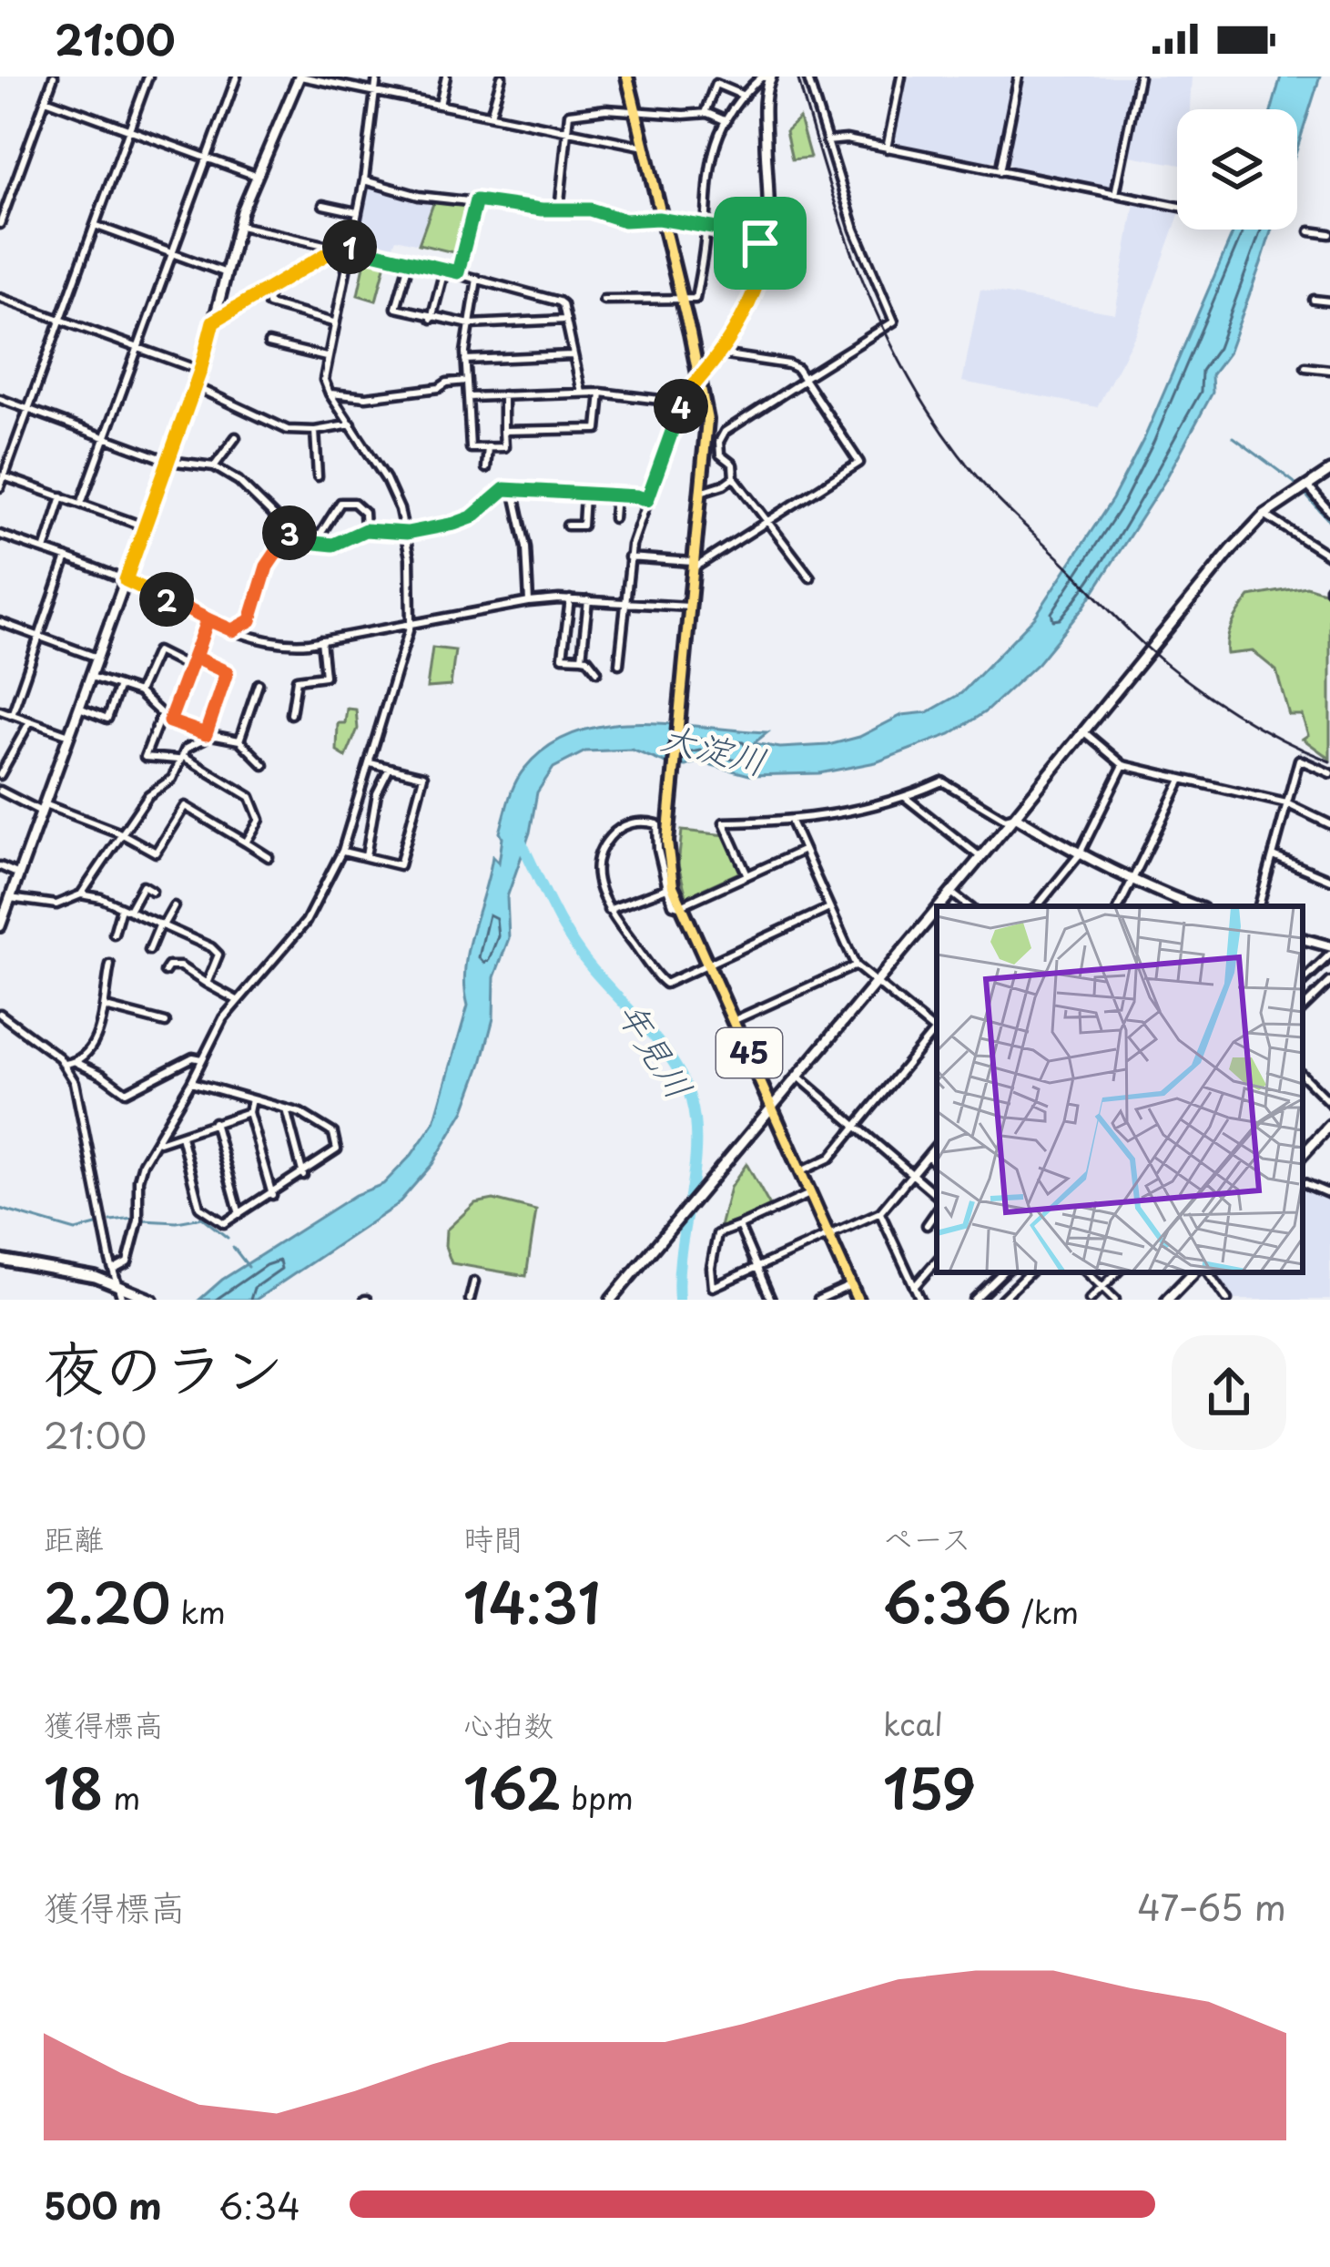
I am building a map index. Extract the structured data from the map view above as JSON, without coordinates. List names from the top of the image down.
{
  "streets": {
    "main road": ["45"]
  },
  "water": ["大淀川", "年見川"],
  "page": {
    "status": "21:00",
    "pins": [
      "1",
      "4",
      "3",
      "2"
    ],
    "heading": ["夜のラン", "21:00"],
    "stats": [
      ["距離", "2.20 km"],
      ["時間", "14:31"],
      ["ペース", "6:36 /km"],
      ["獲得標高", "18 m"],
      ["心拍数", "162 bpm"],
      ["kcal", "159"]
    ],
    "chart": ["獲得標高", "47–65 m"],
    "list": [
      {
        "name": "500 m",
        "note": "6:34"
      }
    ]
  }
}
